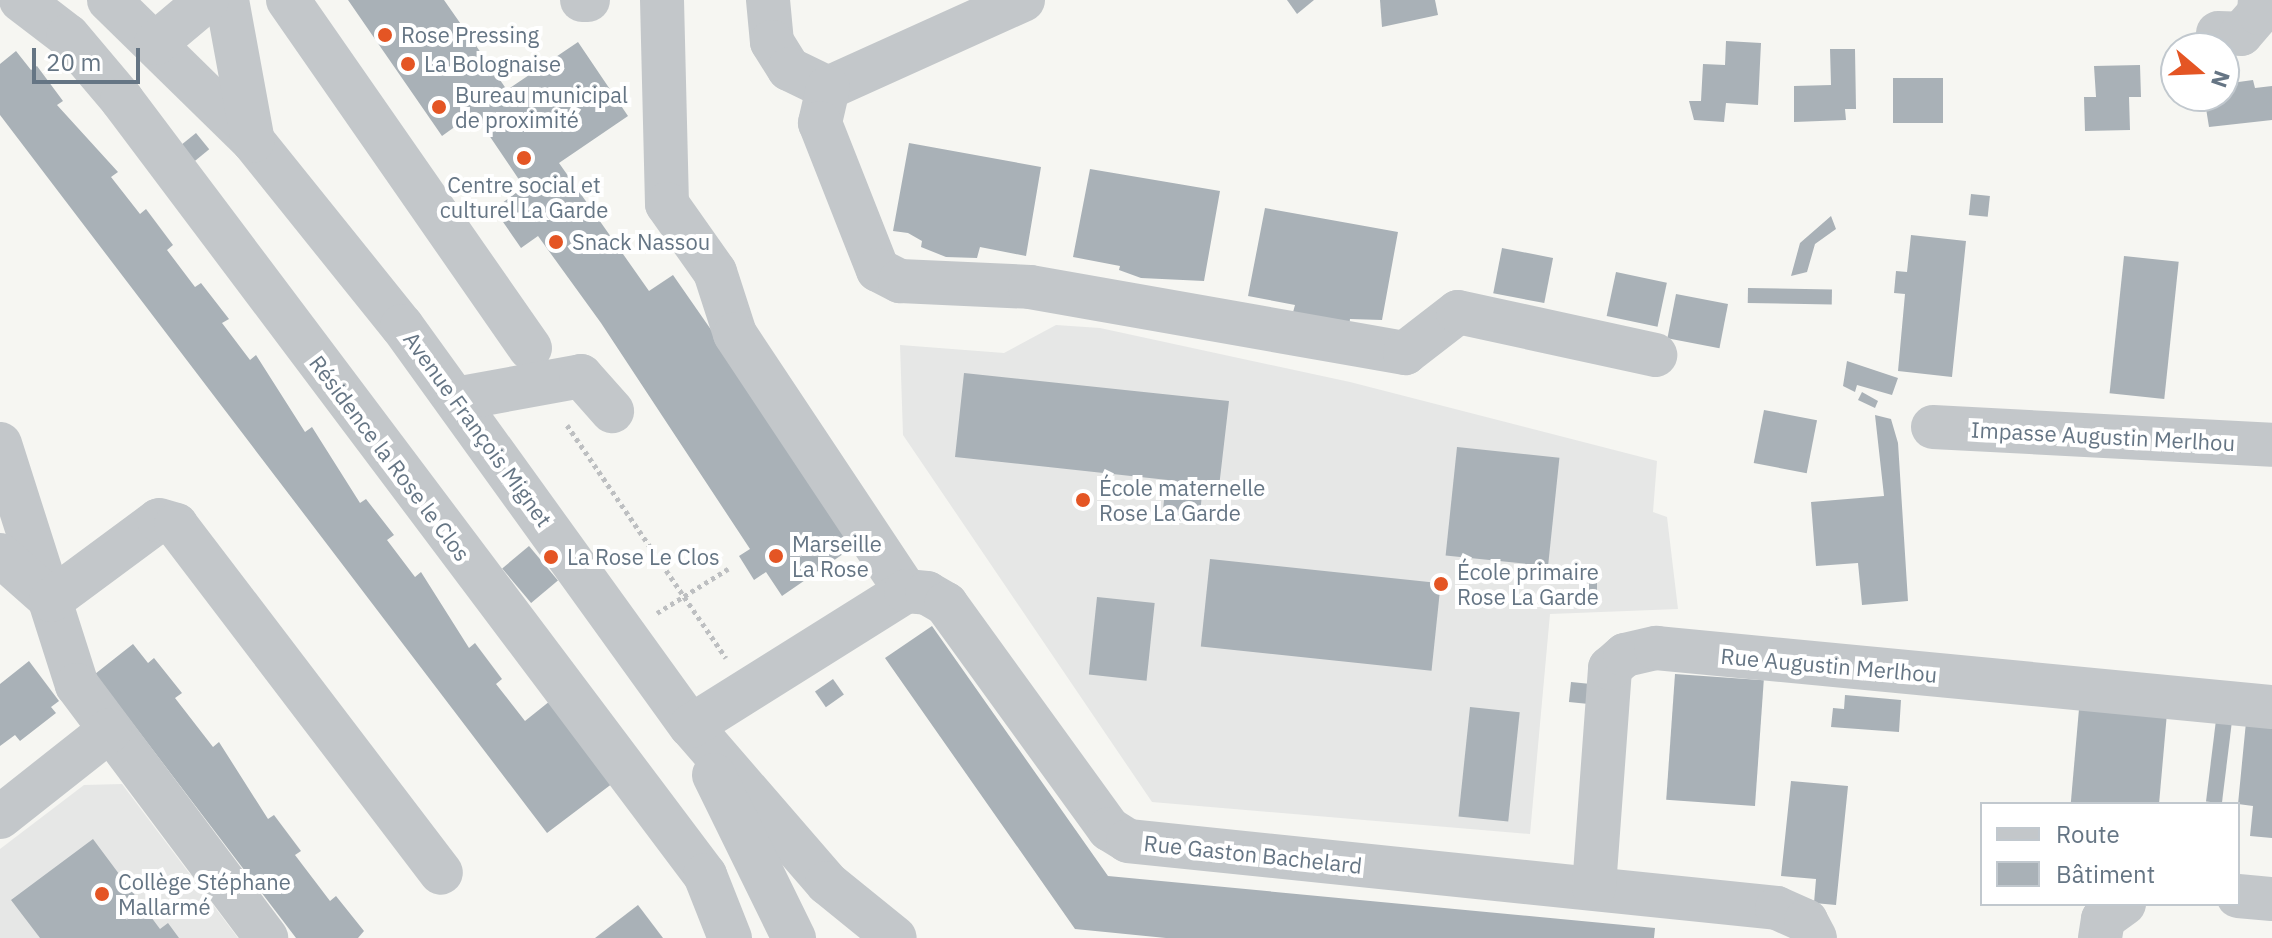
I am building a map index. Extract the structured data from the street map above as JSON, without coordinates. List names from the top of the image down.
{
  "streets": {
    "street": [
      "Avenue François Mignet",
      "Impasse Augustin Merlhou",
      "Résidence la Rose le Clos",
      "Rue Augustin Merlhou",
      "Rue Gaston Bachelard"
    ]
  },
  "crossings": [
    ["Rue Augustin Merlhou", "Rue Gaston Bachelard"]
  ],
  "places": [
    "Rose Pressing",
    "La Bolognaise",
    "Bureau municipal de proximité",
    "Centre social et culturel La Garde",
    "Snack Nassou",
    "École maternelle Rose La Garde",
    "Marseille La Rose",
    "La Rose Le Clos",
    "École primaire Rose La Garde",
    "Collège Stéphane Mallarmé"
  ],
  "legend": ["Route", "Bâtiment"],
  "scale_bar": "20 m",
  "north": "right"
}
